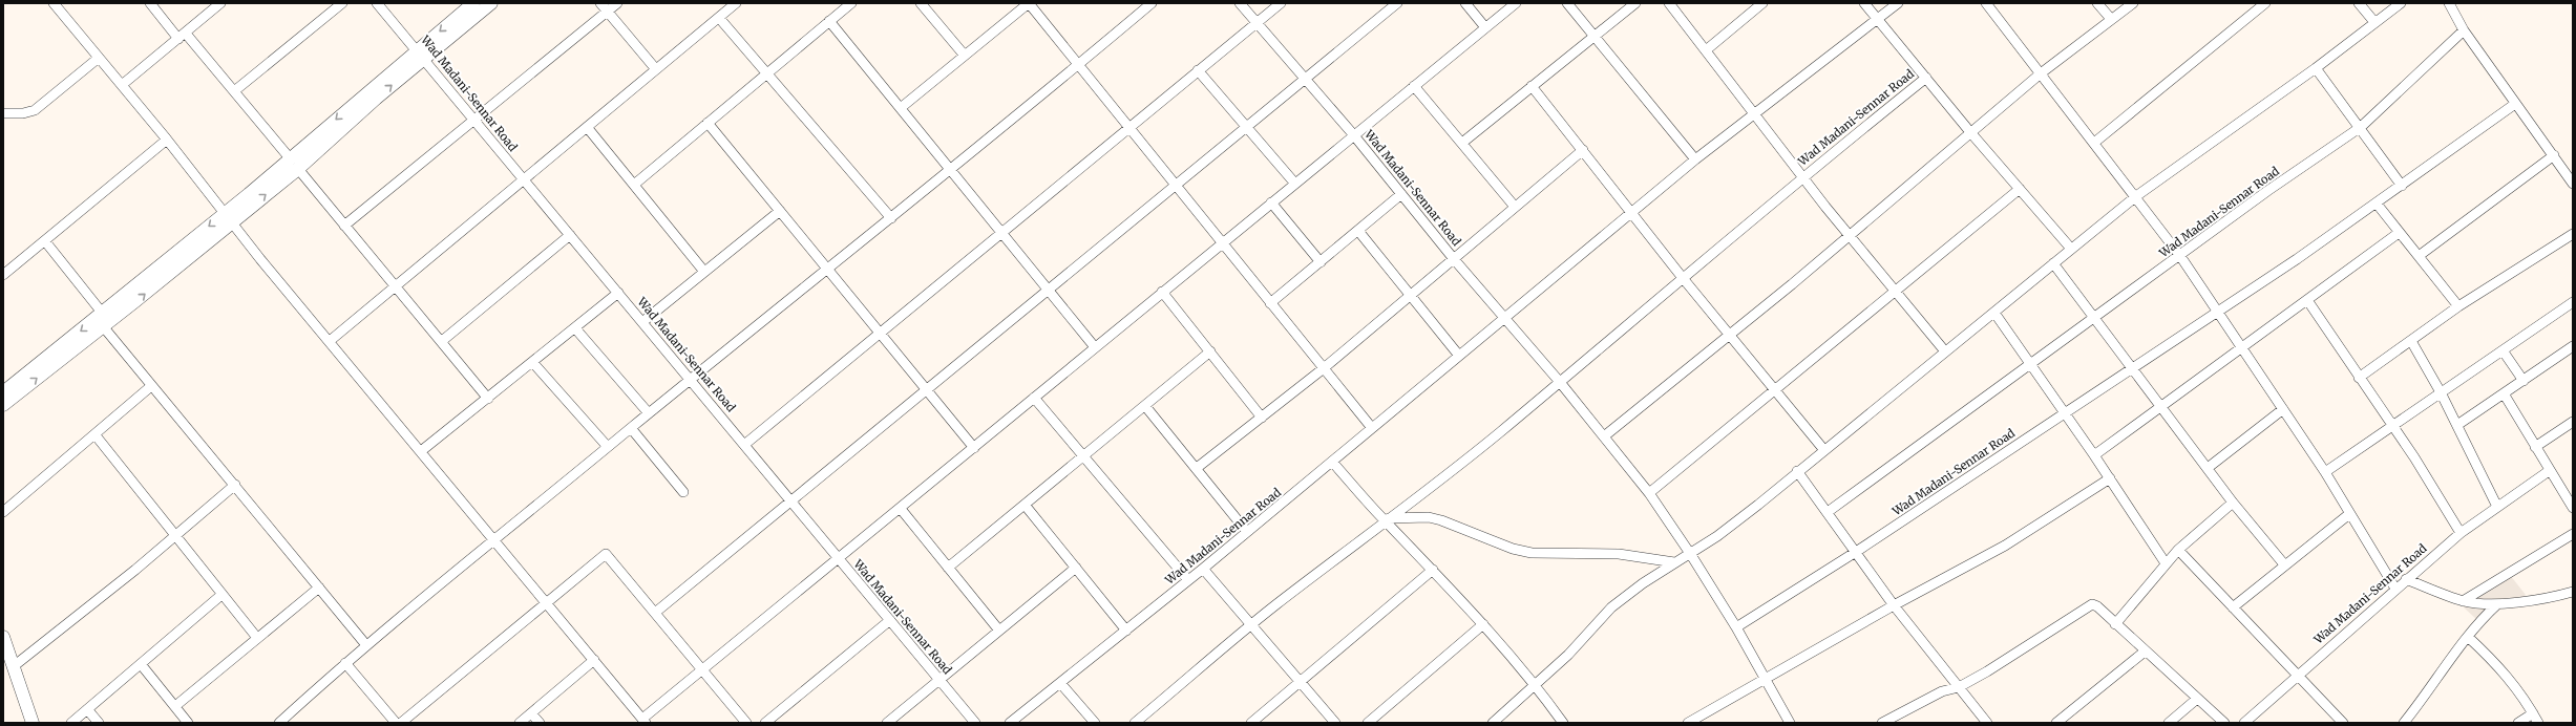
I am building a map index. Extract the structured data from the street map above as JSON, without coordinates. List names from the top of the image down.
{
  "streets": {
    "street": ["Wad Madani-Sennar Road"]
  }
}
